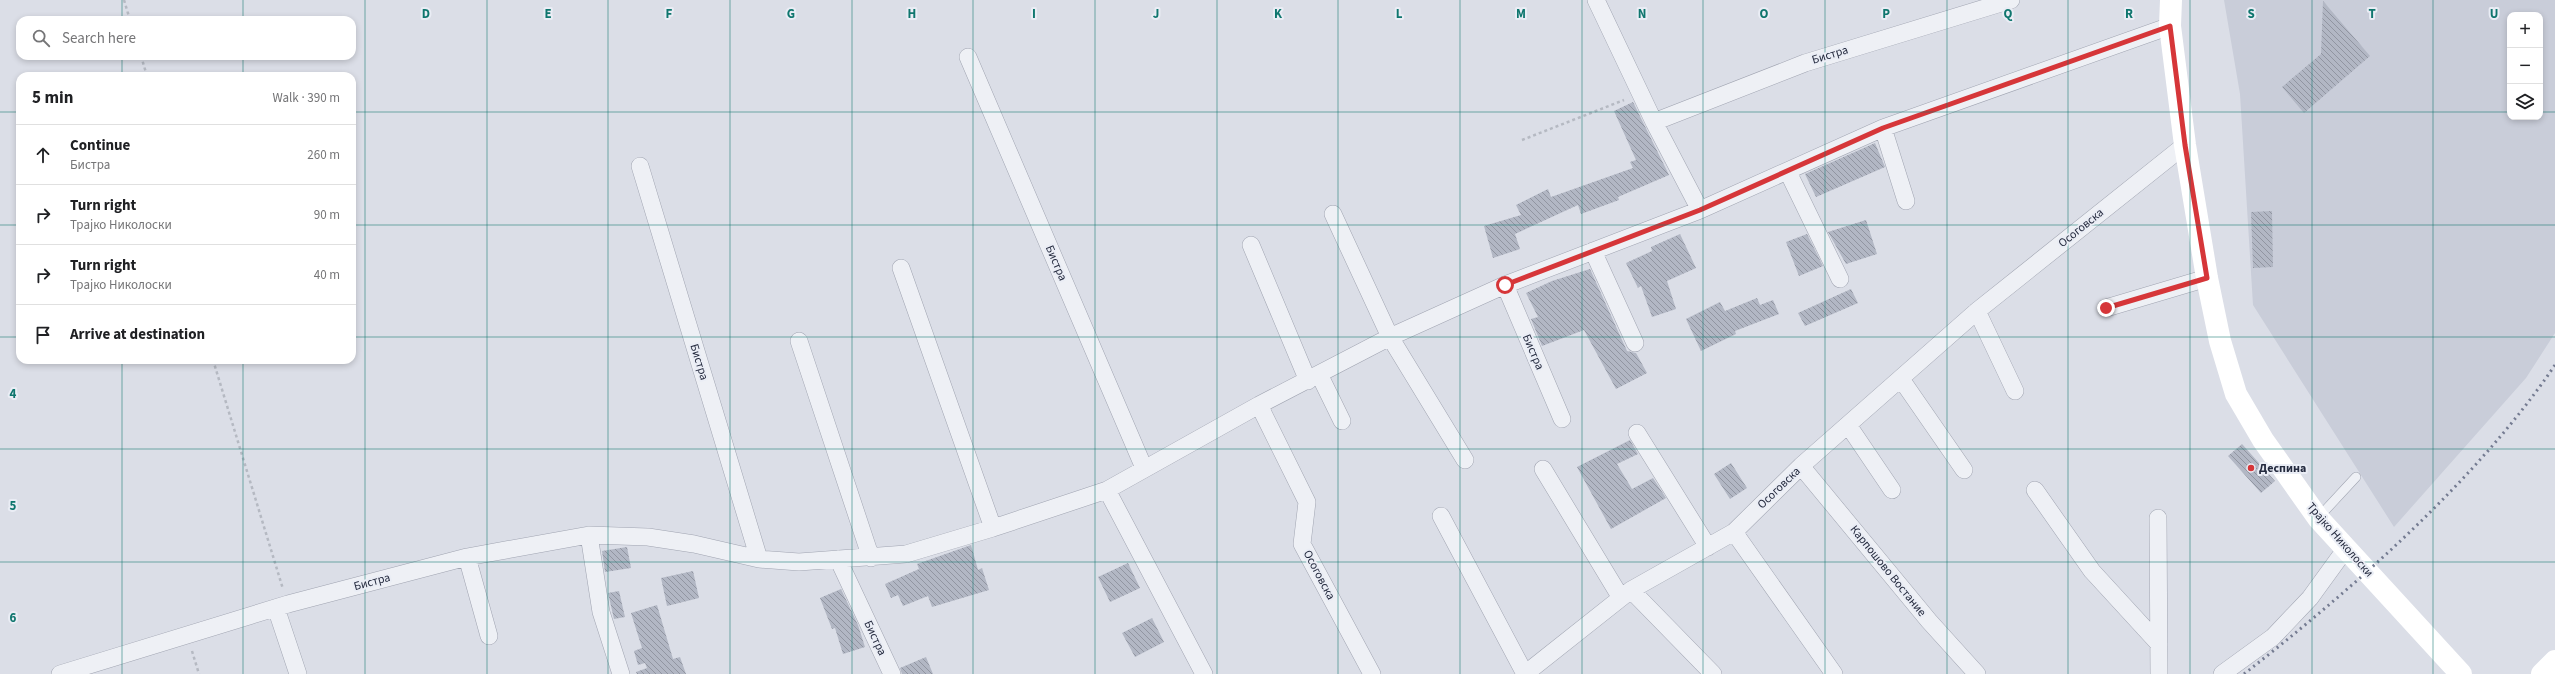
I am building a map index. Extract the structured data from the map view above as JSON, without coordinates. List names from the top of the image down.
{
  "streets": {
    "main road": ["Трајко Николоски"],
    "street": ["Бистра", "Осоговска", "Карпошово Востание"]
  },
  "crossings": [
    ["Бистра", "Осоговска"],
    ["Бистра", "Трајко Николоски"],
    ["Осоговска", "Трајко Николоски"],
    ["Осоговска", "Карпошово Востание"]
  ],
  "places": ["Деспина"],
  "page": {
    "map_buttons": ["+", "−"],
    "search": "Search here",
    "heading": ["5 min", "Walk · 390 m"],
    "list": [
      ["Continue", "Бистра", "260 m"],
      ["Turn right", "Трајко Николоски", "90 m"],
      ["Turn right", "Трајко Николоски", "40 m"],
      "Arrive at destination"
    ]
  },
  "grid": {
    "columns": [
      "D",
      "E",
      "F",
      "G",
      "H",
      "I",
      "J",
      "K",
      "L",
      "M",
      "N",
      "O",
      "P",
      "Q",
      "R",
      "S",
      "T",
      "U"
    ],
    "rows": ["4", "5", "6"]
  }
}
